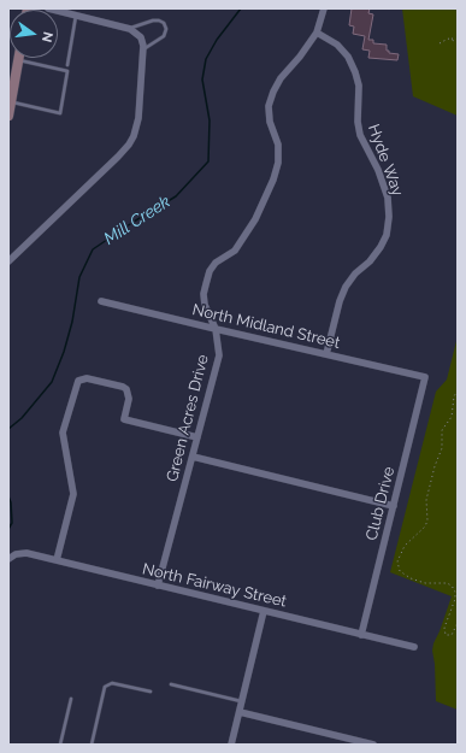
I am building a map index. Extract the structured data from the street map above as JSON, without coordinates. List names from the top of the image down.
{
  "streets": {
    "street": [
      "Hyde Way",
      "North Midland Street",
      "Green Acres Drive",
      "Club Drive",
      "North Fairway Street"
    ]
  },
  "crossings": [
    ["Hyde Way", "North Midland Street"],
    ["Hyde Way", "Green Acres Drive"],
    ["North Midland Street", "Green Acres Drive"],
    ["North Midland Street", "Club Drive"],
    ["Green Acres Drive", "North Fairway Street"],
    ["Club Drive", "North Fairway Street"]
  ],
  "water": ["Mill Creek"],
  "north": "right"
}
